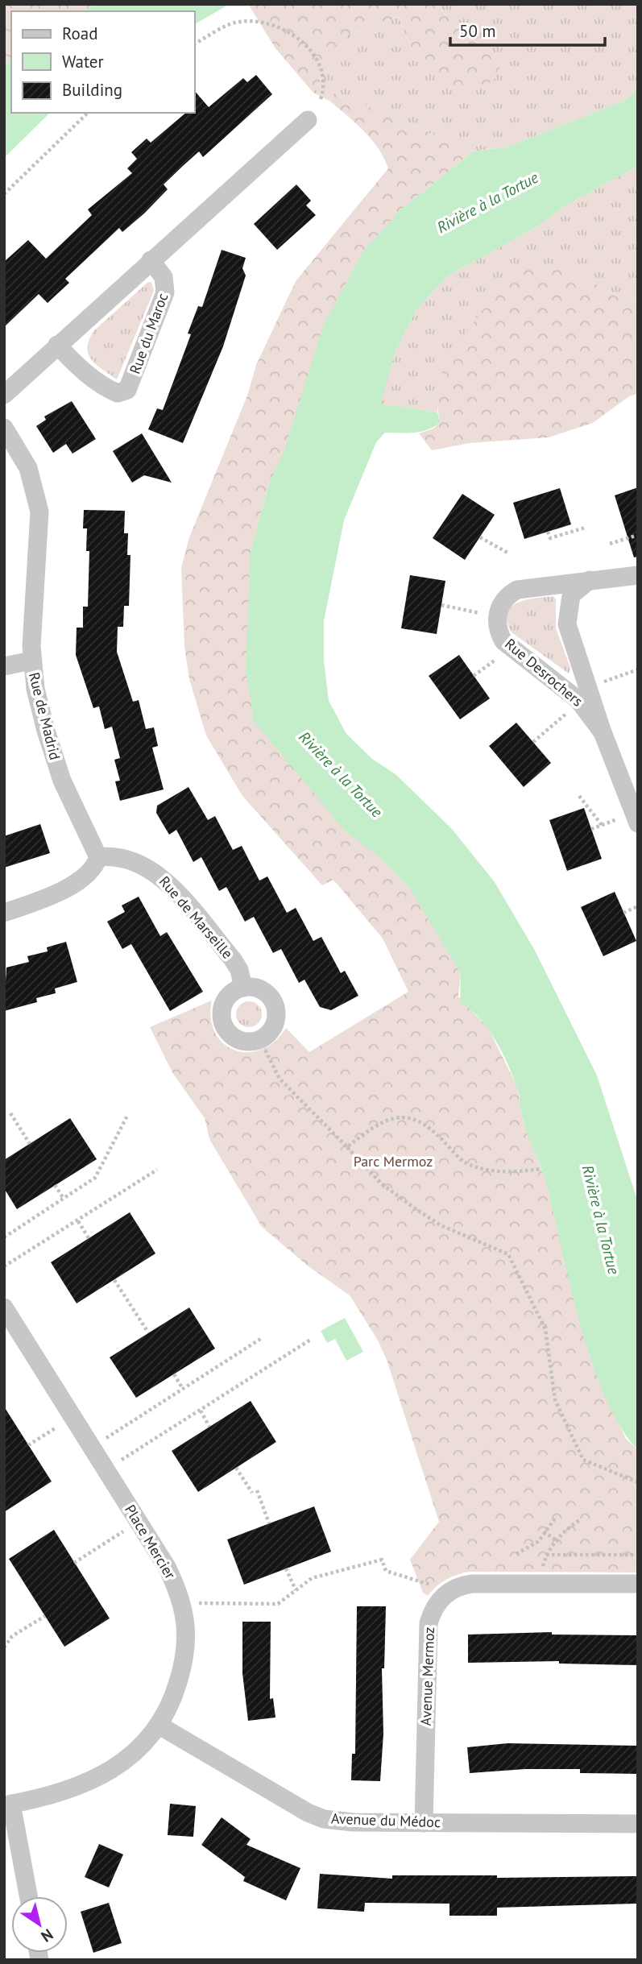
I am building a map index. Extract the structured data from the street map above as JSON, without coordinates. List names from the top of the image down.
{
  "streets": {
    "street": [
      "Rue du Maroc",
      "Rue Desrochers",
      "Rue de Madrid",
      "Rue de Marseille",
      "Place Mercier",
      "Avenue Mermoz",
      "Avenue du Médoc"
    ]
  },
  "crossings": [
    ["Rue de Madrid", "Rue de Marseille"],
    ["Place Mercier", "Avenue du Médoc"],
    ["Avenue Mermoz", "Avenue du Médoc"]
  ],
  "water": ["Rivière à la Tortue"],
  "parks": ["Parc Mermoz"],
  "legend": ["Road", "Water", "Building"],
  "scale_bar": "50 m",
  "north": "bottom right"
}
